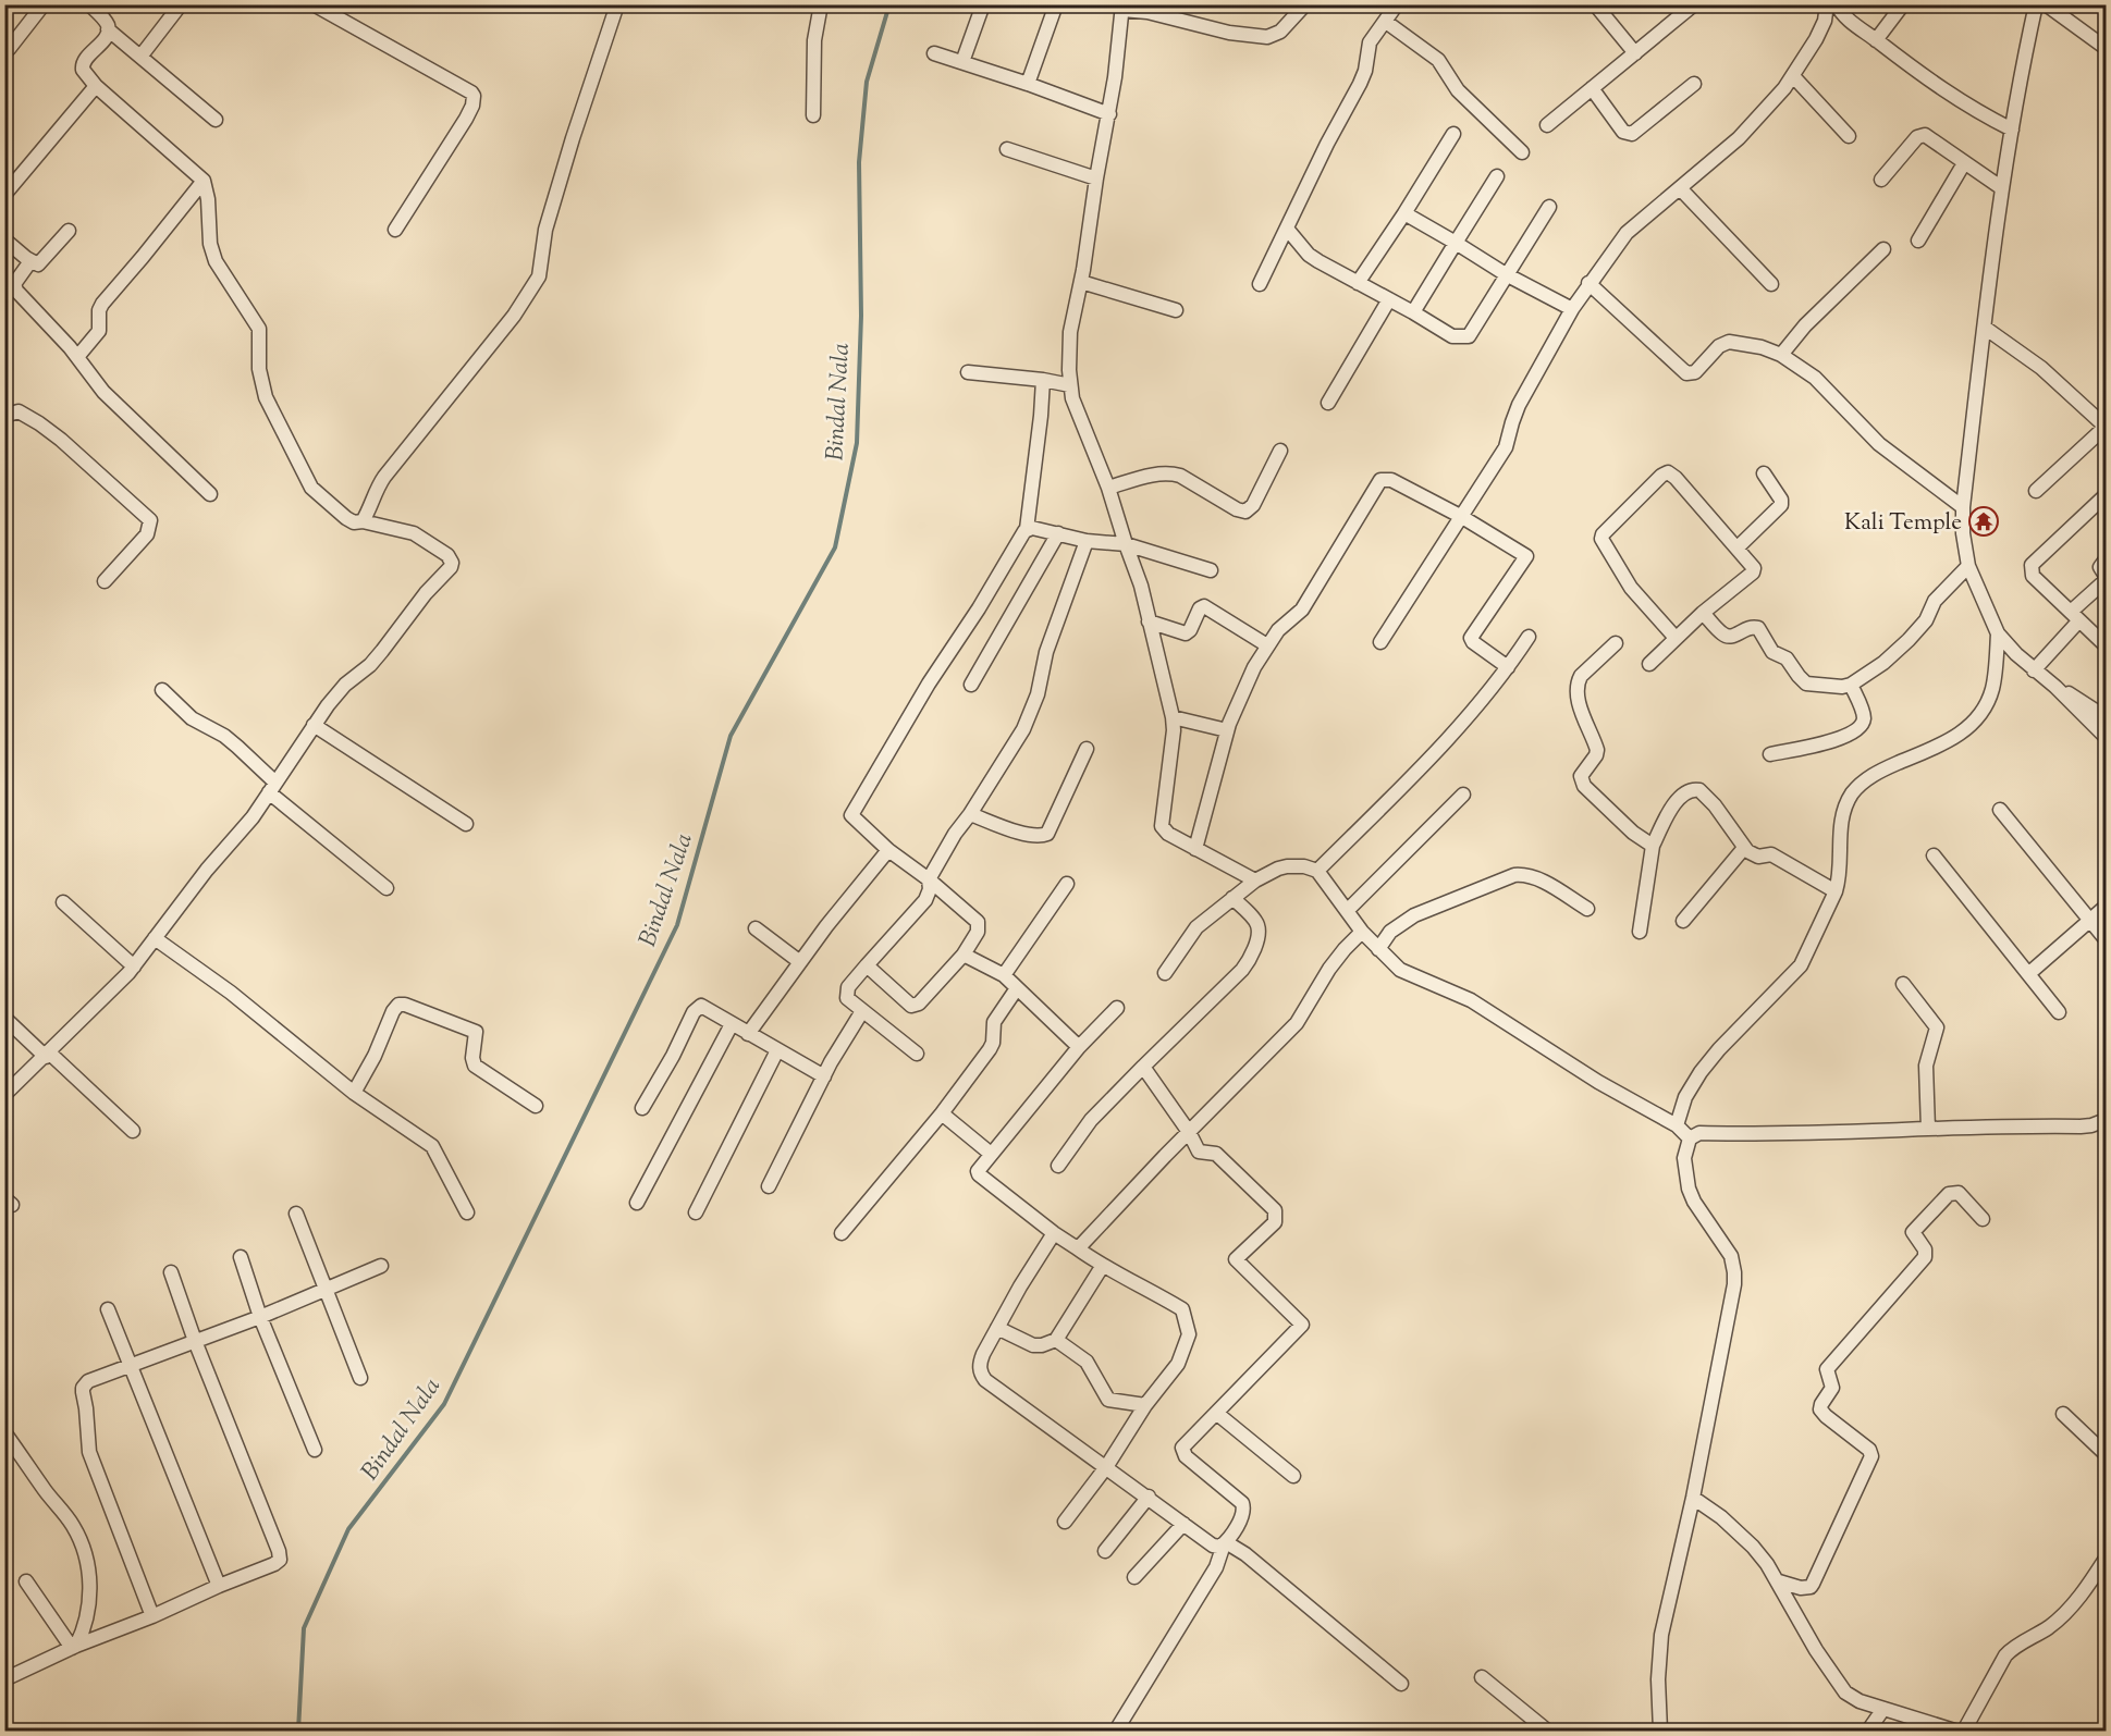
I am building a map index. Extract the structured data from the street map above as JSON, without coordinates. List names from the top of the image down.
{
  "water": ["Bindal Nala"],
  "places": {
    "temple": ["Kali Temple"]
  }
}
